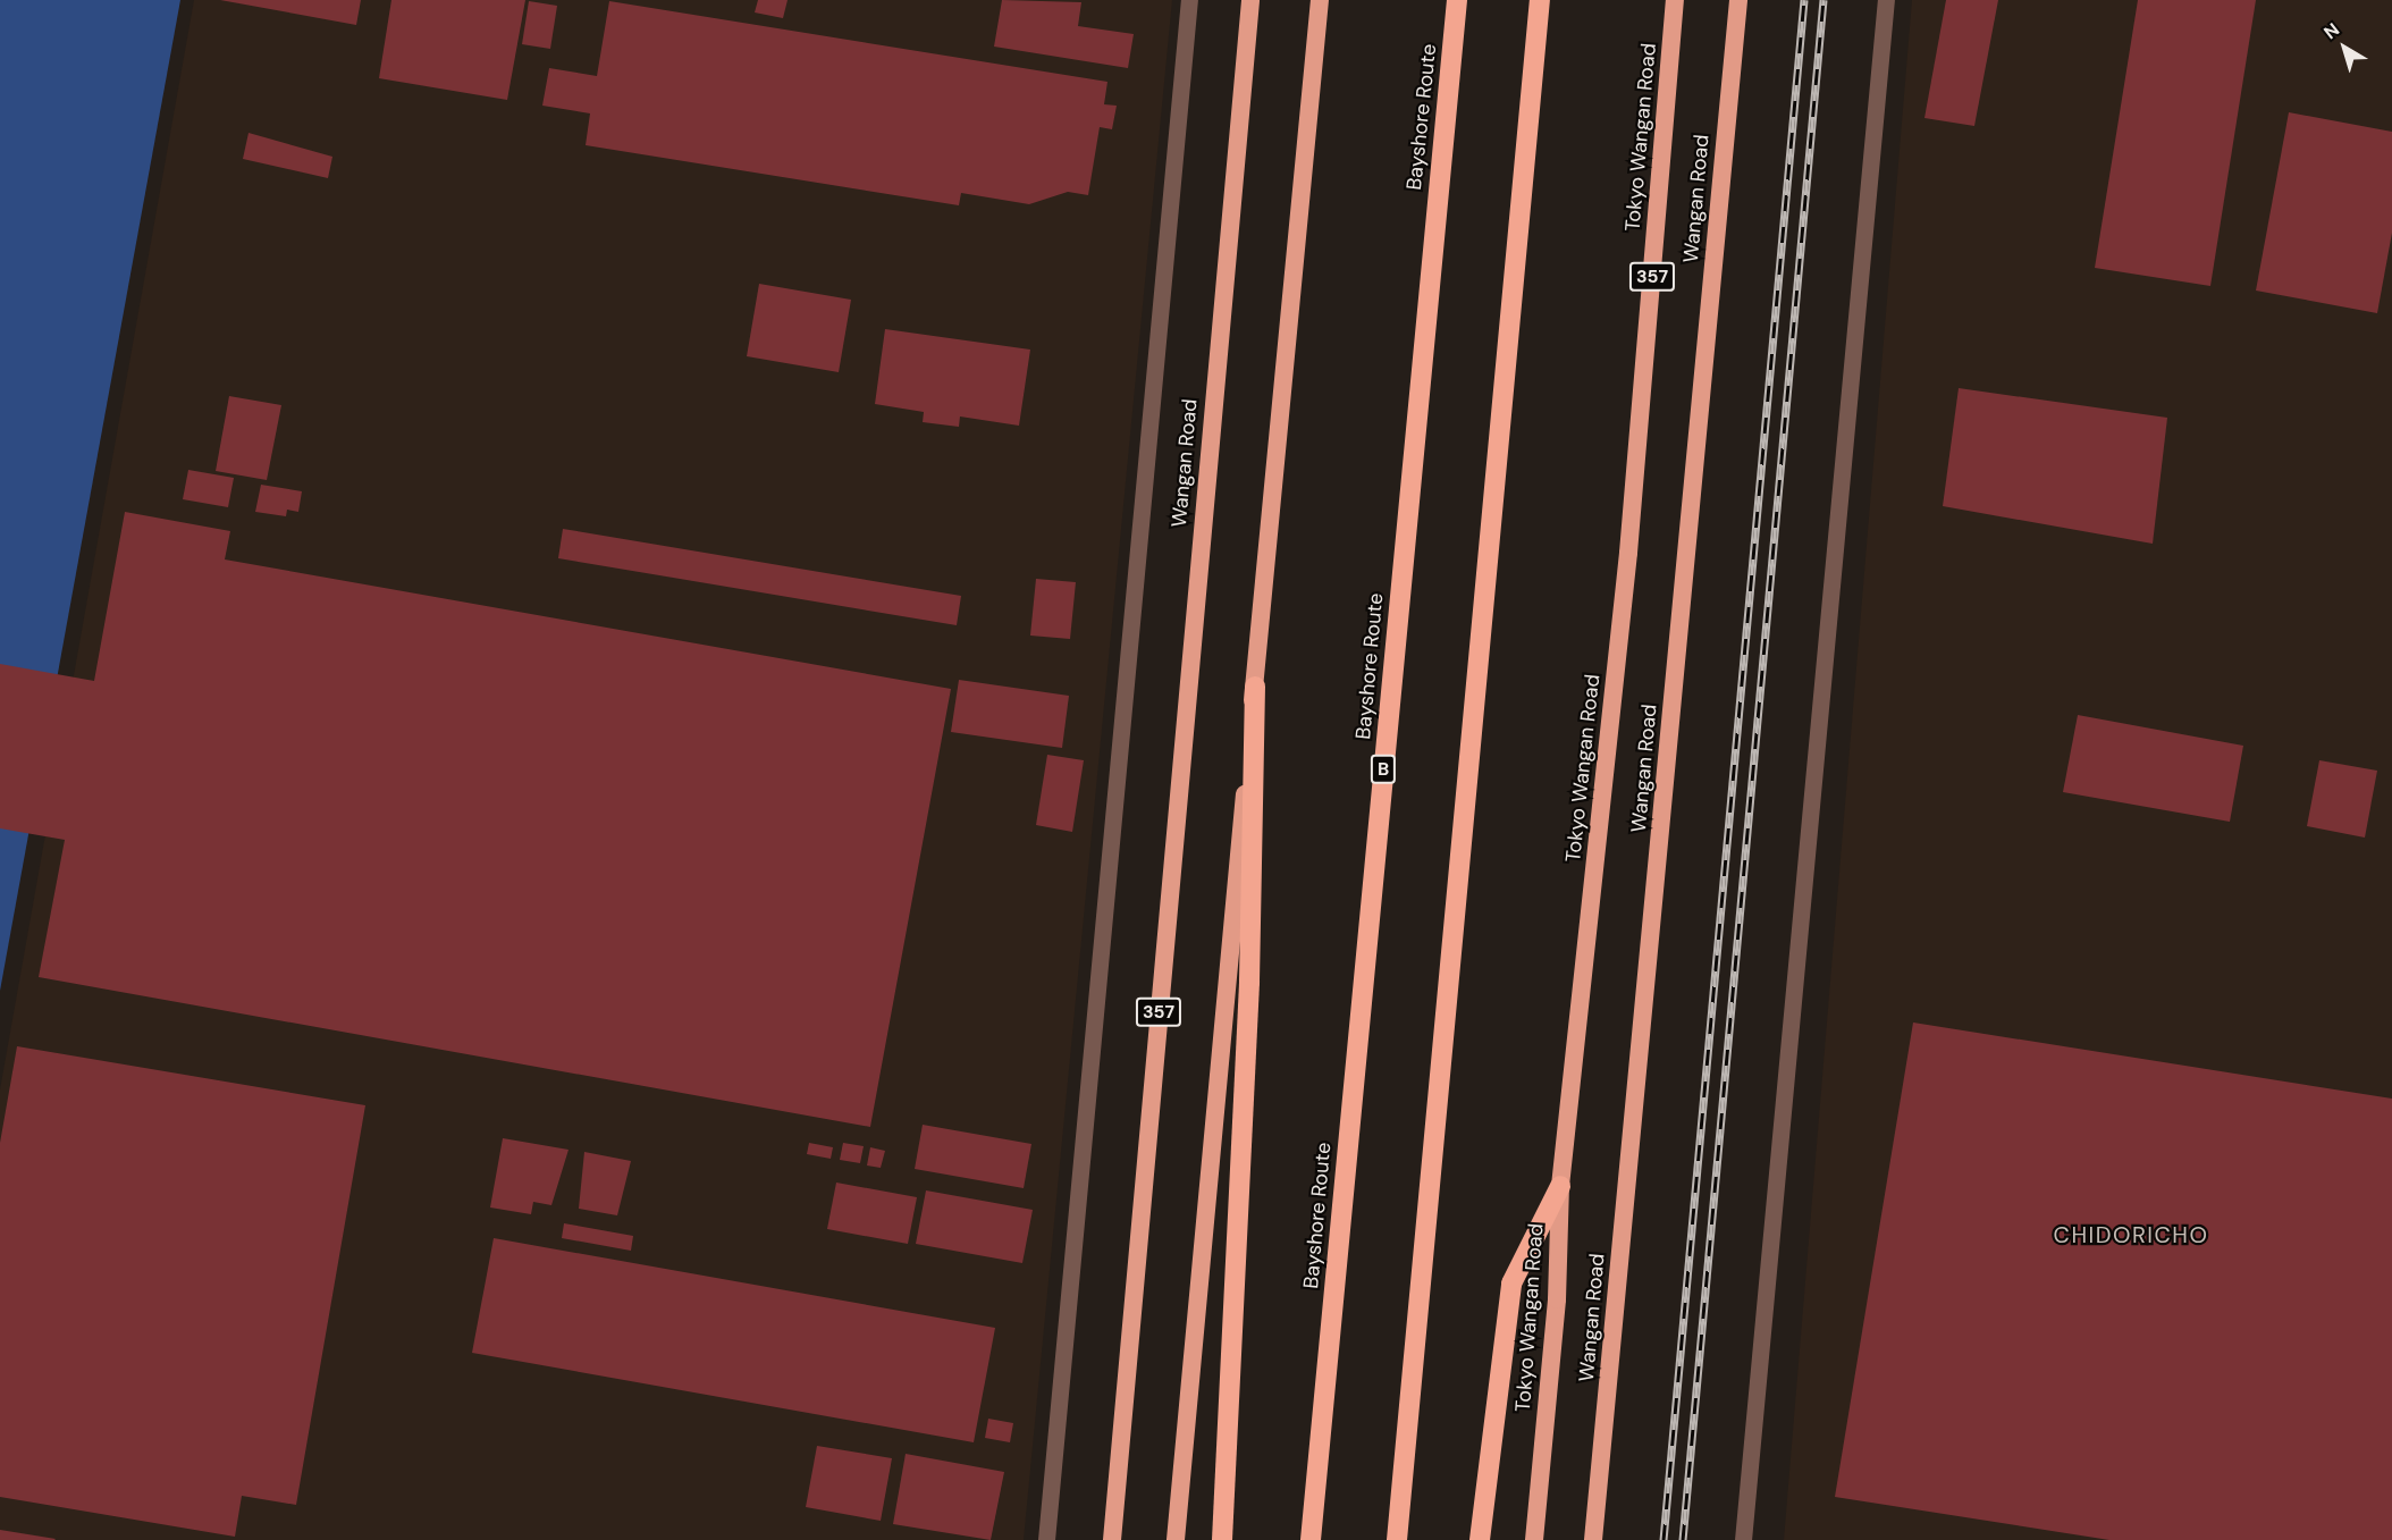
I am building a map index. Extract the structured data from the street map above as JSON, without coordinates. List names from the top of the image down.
{
  "streets": {
    "highway": [
      "Bayshore Route",
      "Tokyo Wangan Road",
      "Wangan Road",
      "357",
      "B"
    ]
  },
  "districts": ["CHIDORICHO"],
  "north": "top left"
}
